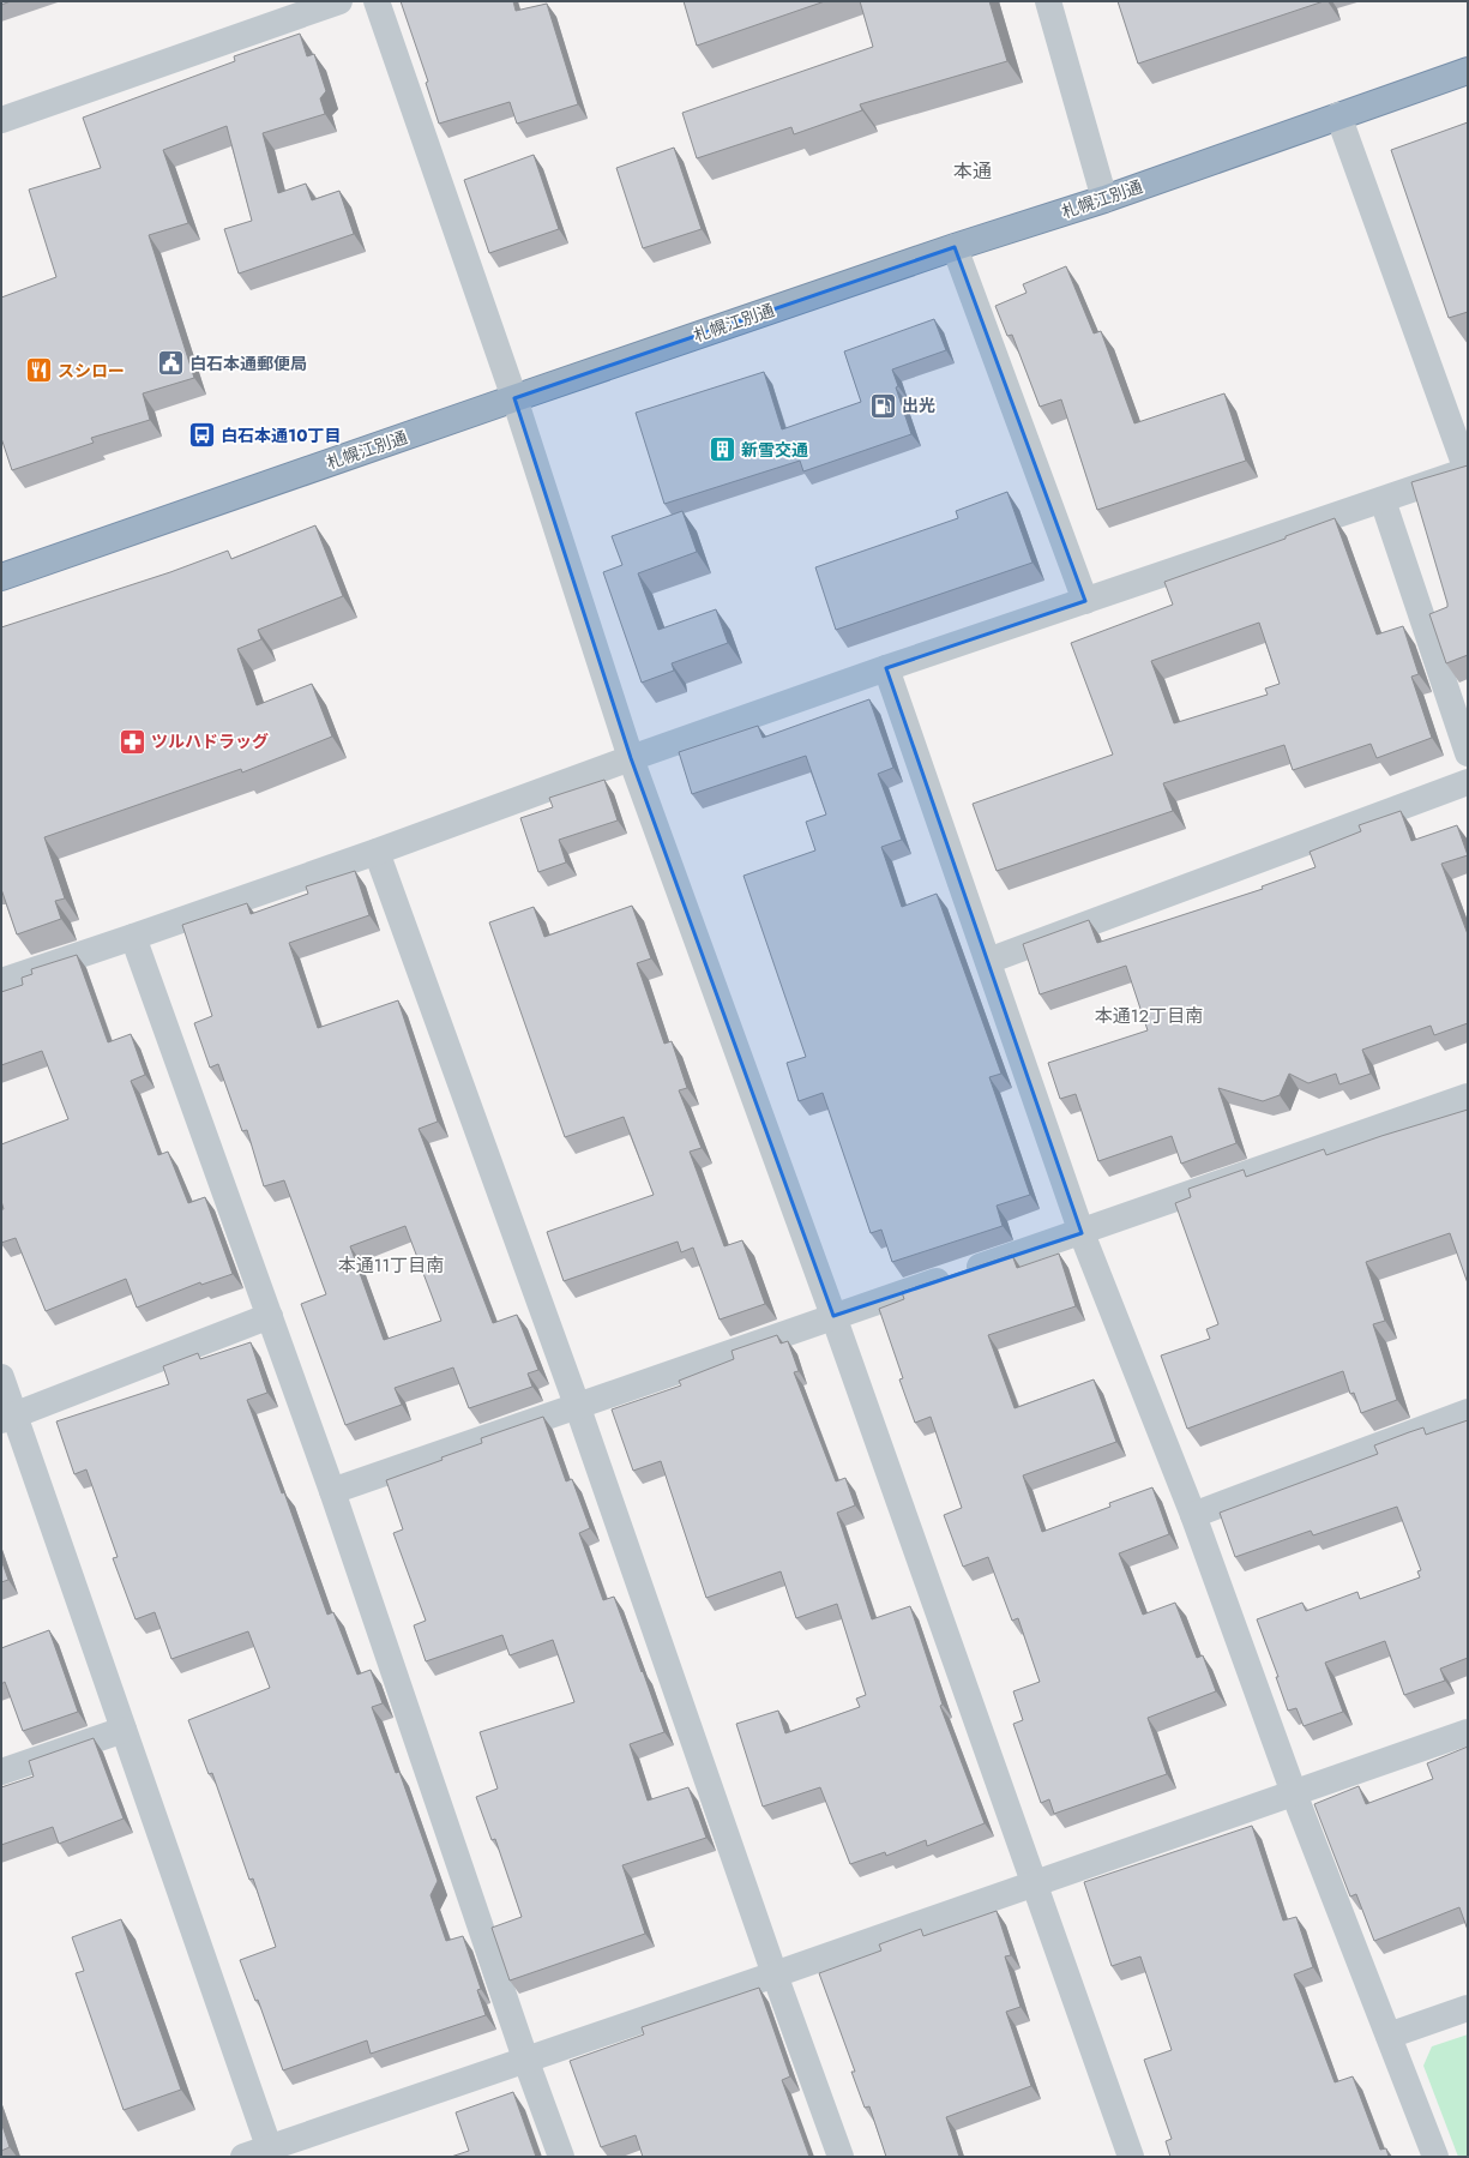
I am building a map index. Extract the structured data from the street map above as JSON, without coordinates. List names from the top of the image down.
{
  "streets": {
    "highway": ["札幌江別通"]
  },
  "districts": ["本通", "本通12丁目南", "本通11丁目南"],
  "places": {
    "public building": ["白石本通郵便局"],
    "restaurant": ["スシロー"],
    "fuel station": ["出光"],
    "bus stop": ["白石本通10丁目"],
    "building": ["新雪交通"],
    "pharmacy": ["ツルハドラッグ"]
  }
}
